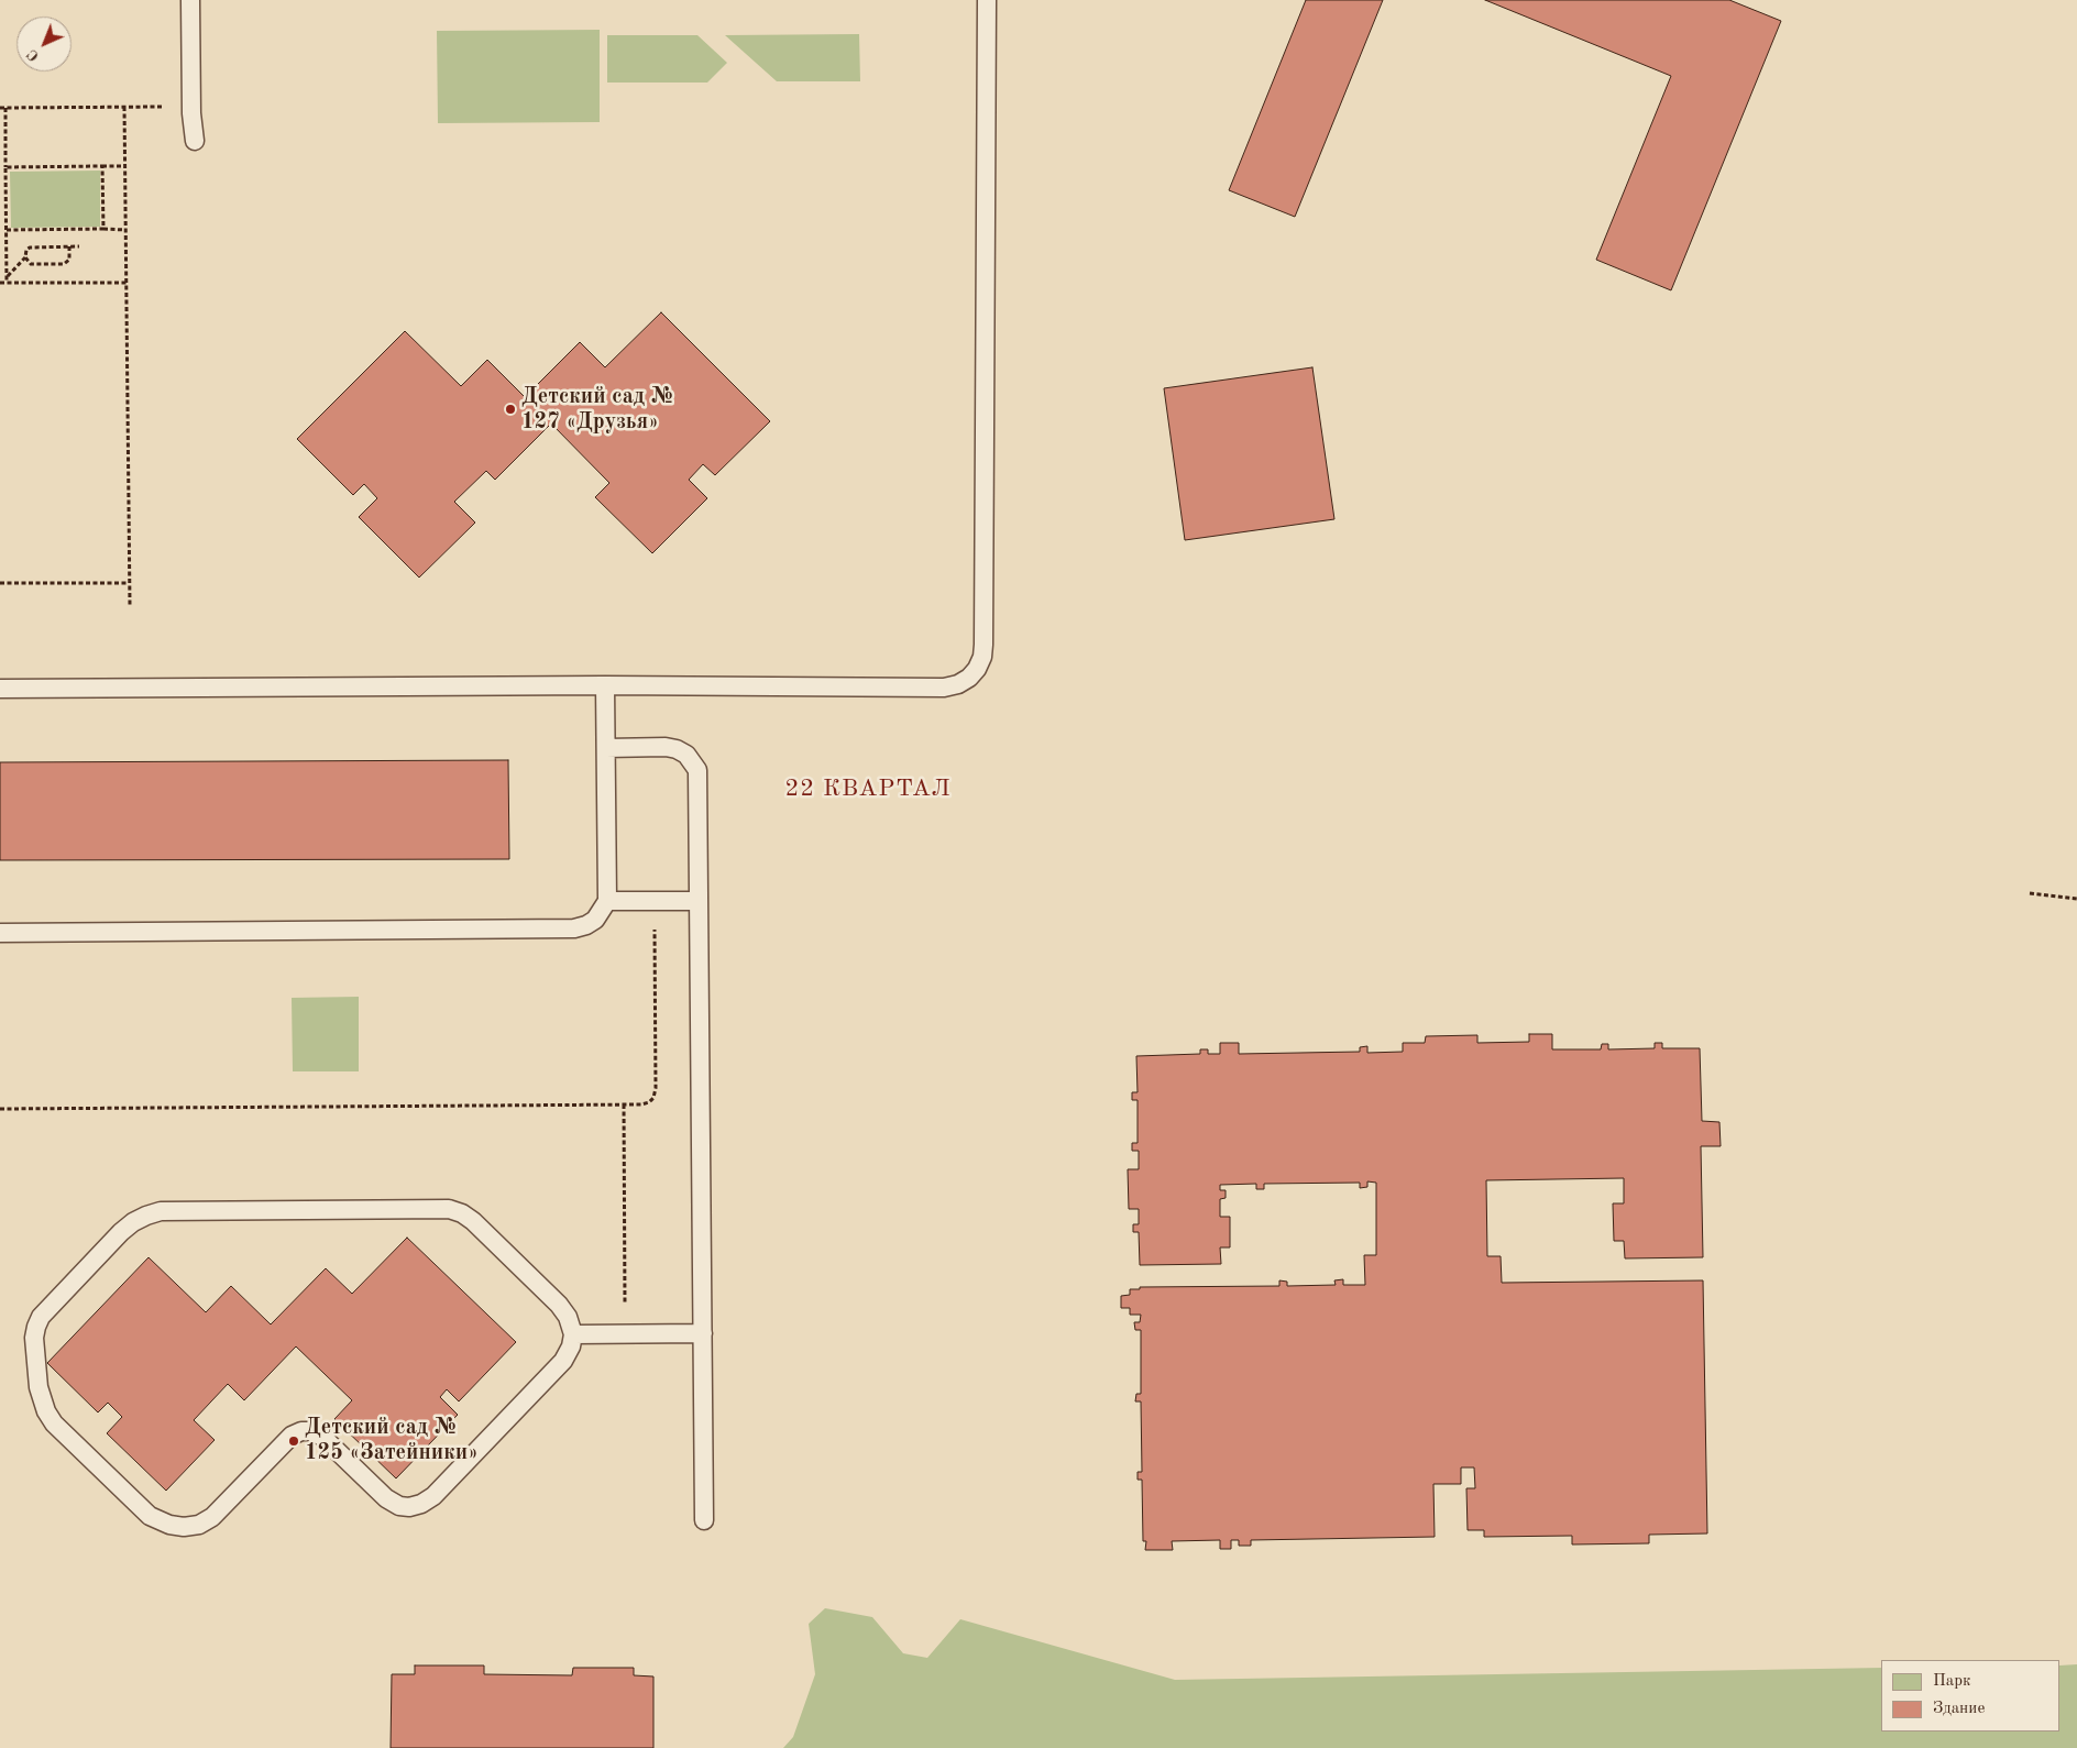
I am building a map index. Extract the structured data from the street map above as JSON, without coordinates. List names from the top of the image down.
{
  "districts": ["22 КВАРТАЛ"],
  "places": ["Детский сад № 127 «Друзья»", "Детский сад № 125 «Затейники»"],
  "legend": ["Парк", "Здание"],
  "north": "bottom left"
}
